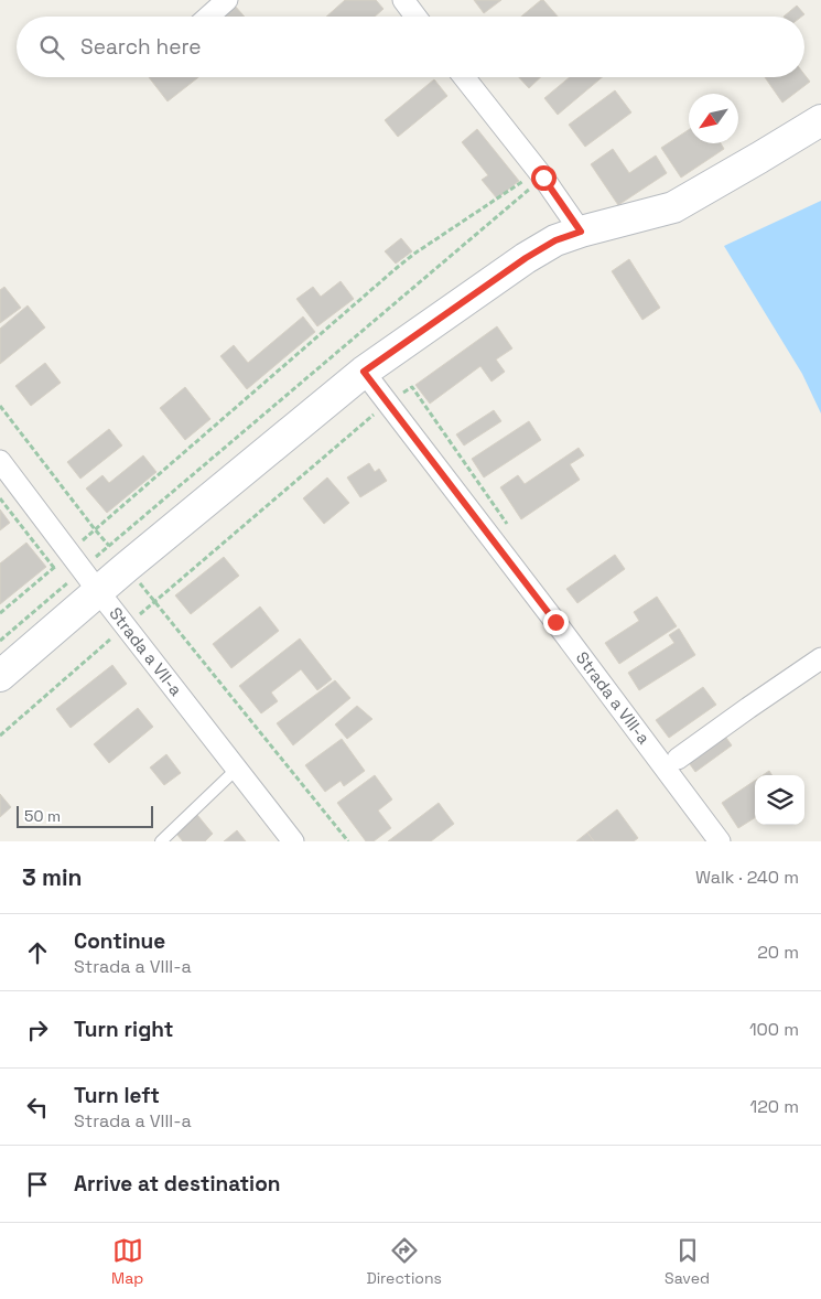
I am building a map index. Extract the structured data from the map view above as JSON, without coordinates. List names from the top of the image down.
{
  "streets": {
    "street": ["Strada a VII-a", "Strada a VIII-a"]
  },
  "scale_bar": "50 m",
  "north": "bottom left",
  "page": {
    "search": "Search here",
    "scale": "50 m",
    "heading": ["3 min", "Walk · 240 m"],
    "list": [
      ["Continue", "Strada a VIII-a", "20 m"],
      ["Turn right", "100 m"],
      ["Turn left", "Strada a VIII-a", "120 m"],
      "Arrive at destination"
    ],
    "nav": ["Map", "Directions", "Saved"]
  }
}
